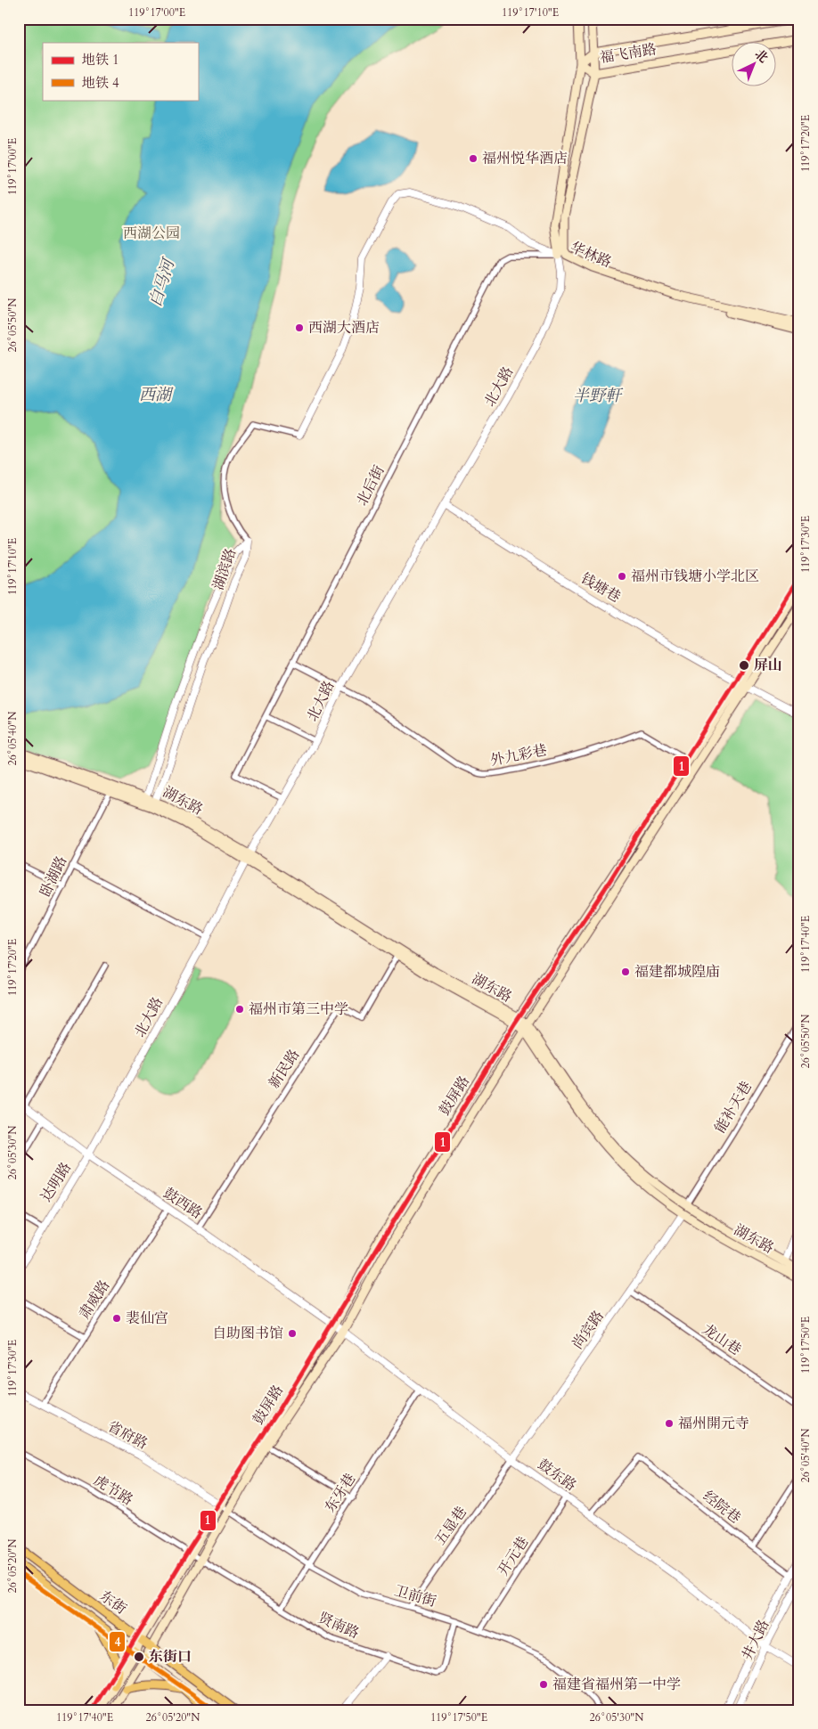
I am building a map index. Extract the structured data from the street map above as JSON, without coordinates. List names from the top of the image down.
{
  "streets": {
    "main road": [
      "福飞南路",
      "华林路",
      "湖东路",
      "鼓屏路",
      "东街"
    ],
    "street": [
      "北大路",
      "北后街",
      "湖滨路",
      "钱塘巷",
      "外九彩巷",
      "卧湖路",
      "新民路",
      "能补天巷",
      "达明路",
      "鼓西路",
      "肃威路",
      "尚宾路",
      "龙山巷",
      "省府路",
      "鼓东路",
      "虎节路",
      "东牙巷",
      "经院巷",
      "五显巷",
      "开元巷",
      "卫前街",
      "贤南路",
      "井大路"
    ]
  },
  "crossings": [
    ["福飞南路", "华林路"],
    ["华林路", "北大路"],
    ["华林路", "北后街"],
    ["北大路", "北后街"],
    ["北大路", "钱塘巷"],
    ["北大路", "外九彩巷"],
    ["北大路", "湖东路"],
    ["北大路", "达明路"],
    ["北大路", "鼓西路"],
    ["北后街", "外九彩巷"],
    ["湖滨路", "湖东路"],
    ["钱塘巷", "鼓屏路"],
    ["外九彩巷", "鼓屏路"],
    ["湖东路", "新民路"],
    ["湖东路", "鼓屏路"],
    ["湖东路", "能补天巷"],
    ["湖东路", "尚宾路"],
    ["新民路", "鼓西路"],
    ["鼓屏路", "鼓西路"],
    ["鼓屏路", "省府路"],
    ["鼓屏路", "鼓东路"],
    ["鼓屏路", "虎节路"],
    ["鼓屏路", "卫前街"],
    ["鼓屏路", "东街"],
    ["鼓屏路", "贤南路"],
    ["达明路", "鼓西路"],
    ["鼓西路", "肃威路"],
    ["鼓西路", "鼓东路"],
    ["肃威路", "省府路"],
    ["尚宾路", "龙山巷"],
    ["尚宾路", "鼓东路"],
    ["尚宾路", "五显巷"],
    ["省府路", "卫前街"],
    ["鼓东路", "东牙巷"],
    ["鼓东路", "经院巷"],
    ["鼓东路", "五显巷"],
    ["鼓东路", "开元巷"],
    ["鼓东路", "井大路"],
    ["虎节路", "贤南路"],
    ["东牙巷", "卫前街"],
    ["东牙巷", "贤南路"],
    ["五显巷", "卫前街"],
    ["开元巷", "卫前街"],
    ["卫前街", "贤南路"]
  ],
  "water": ["白马河", "西湖", "半野軒"],
  "parks": ["西湖公园"],
  "places": [
    "福州悦华酒店",
    "西湖大酒店",
    "福州市钱塘小学北区",
    "屏山",
    "福建都城隍庙",
    "福州市第三中学",
    "裴仙宫",
    "自助图书馆",
    "福州開元寺",
    "东街口",
    "福建省福州第一中学"
  ],
  "lines": ["metro line 1", "metro line 4"],
  "legend": ["地铁 1", "地铁 4"],
  "north": "top right",
  "coordinates": [
    "119°17'00\"E",
    "119°17'10\"E",
    "119°17'20\"E",
    "26°05'50\"N",
    "119°17'30\"E",
    "26°05'40\"N",
    "119°17'40\"E",
    "26°05'30\"N",
    "119°17'50\"E",
    "26°05'20\"N"
  ]
}
